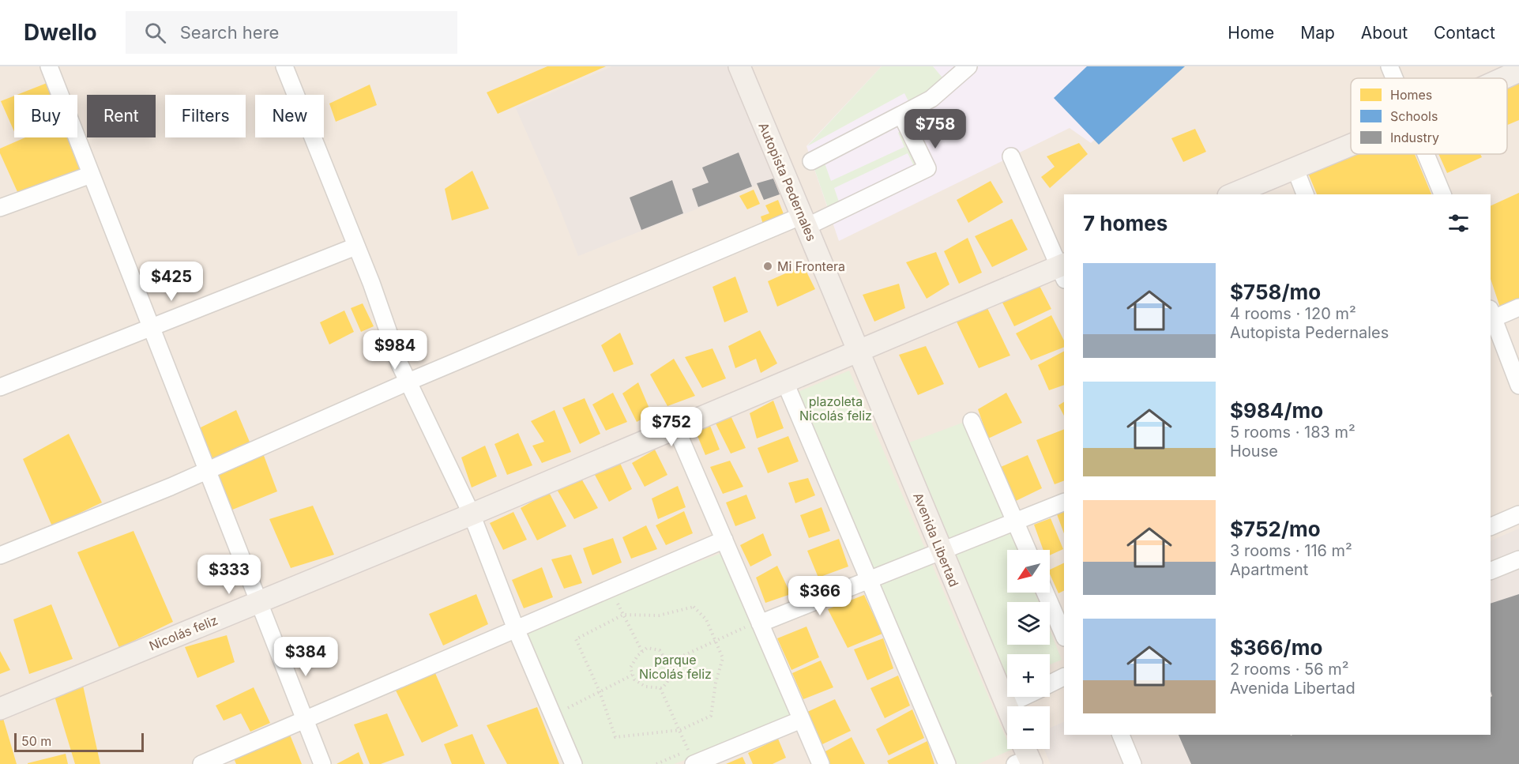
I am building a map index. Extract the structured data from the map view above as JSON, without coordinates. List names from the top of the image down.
{
  "streets": {
    "main road": ["Autopista Pedernales", "Avenida Libertad", "Nicolás feliz"]
  },
  "crossings": [
    ["Autopista Pedernales", "Avenida Libertad"],
    ["Autopista Pedernales", "Nicolás feliz"],
    ["Avenida Libertad", "Nicolás feliz"]
  ],
  "parks": ["plazoleta Nicolás feliz", "parque Nicolás feliz"],
  "places": ["Mi Frontera"],
  "legend": ["Homes", "Schools", "Industry"],
  "scale_bar": "50 m",
  "north": "bottom left",
  "page": {
    "header": "Dwello",
    "search": "Search here",
    "nav": [
      "Home",
      "Map",
      "About",
      "Contact"
    ],
    "chip": [
      "Buy",
      "Rent",
      "Filters",
      "New"
    ],
    "price": [
      "$758",
      "$425",
      "$984",
      "$752",
      "$333",
      "$366",
      "$384"
    ],
    "heading": "7 homes",
    "list": [
      {
        "name": "$758/mo",
        "note": "4 rooms · 120 m² · Autopista Pedernales"
      },
      {
        "name": "$984/mo",
        "note": "5 rooms · 183 m² · House"
      },
      {
        "name": "$752/mo",
        "note": "3 rooms · 116 m² · Apartment"
      },
      {
        "name": "$366/mo",
        "note": "2 rooms · 56 m² · Avenida Libertad"
      }
    ],
    "map_buttons": ["+", "−"],
    "scale": "50 m"
  }
}
